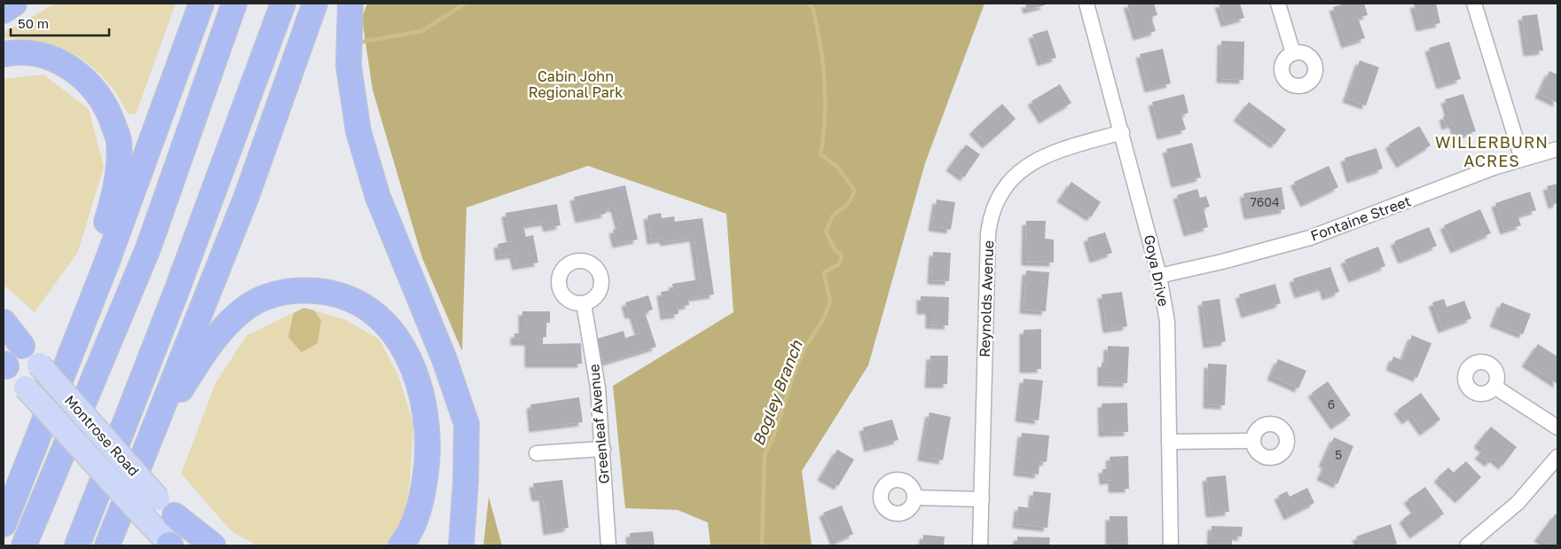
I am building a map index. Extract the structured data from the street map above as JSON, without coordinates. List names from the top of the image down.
{
  "streets": {
    "main road": ["Montrose Road"],
    "street": [
      "Fontaine Street",
      "Goya Drive",
      "Reynolds Avenue",
      "Greenleaf Avenue"
    ]
  },
  "crossings": [
    ["Fontaine Street", "Goya Drive"],
    ["Goya Drive", "Reynolds Avenue"]
  ],
  "districts": ["WILLERBURN ACRES"],
  "water": ["Bogley Branch"],
  "parks": ["Cabin John Regional Park"],
  "house_numbers": ["7604", "6", "5"],
  "scale_bar": "50 m"
}
